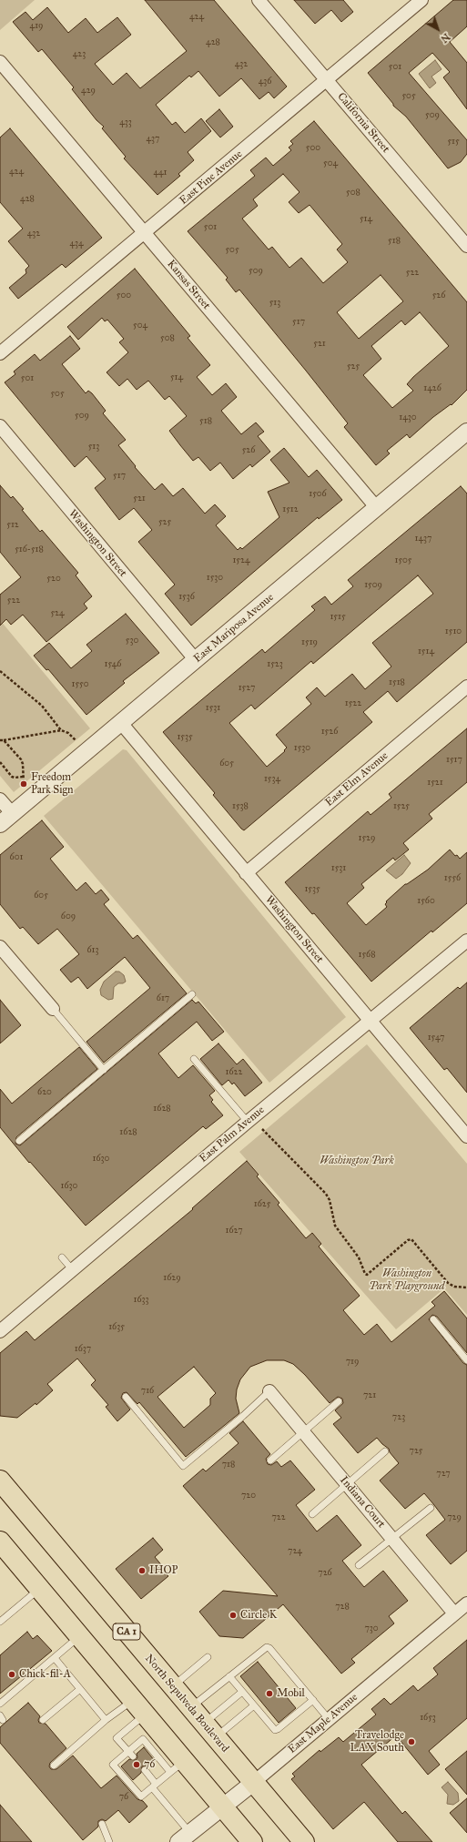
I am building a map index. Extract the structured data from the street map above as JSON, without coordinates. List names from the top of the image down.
{
  "streets": {
    "highway": ["CA 1", "North Sepulveda Boulevard"],
    "street": [
      "California Street",
      "East Pine Avenue",
      "Kansas Street",
      "Washington Street",
      "East Mariposa Avenue",
      "East Elm Avenue",
      "East Palm Avenue",
      "Indiana Court",
      "East Maple Avenue"
    ]
  },
  "crossings": [
    ["California Street", "East Pine Avenue"],
    ["East Pine Avenue", "Kansas Street"],
    ["Kansas Street", "East Mariposa Avenue"],
    ["Washington Street", "East Mariposa Avenue"],
    ["Washington Street", "East Elm Avenue"],
    ["Washington Street", "East Palm Avenue"],
    ["Indiana Court", "East Maple Avenue"],
    ["North Sepulveda Boulevard", "East Maple Avenue"]
  ],
  "parks": ["Washington Park", "Washington Park Playground"],
  "places": [
    "Freedom Park Sign",
    "IHOP",
    "Circle K",
    "Chick-fil-A",
    "Mobil",
    "Travelodge LAX South",
    "76"
  ],
  "house_numbers": [
    "424",
    "419",
    "428",
    "423",
    "432",
    "501",
    "436",
    "429",
    "505",
    "509",
    "433",
    "437",
    "515",
    "500",
    "504",
    "424",
    "441",
    "508",
    "428",
    "514",
    "501",
    "432",
    "518",
    "434",
    "505",
    "509",
    "522",
    "500",
    "526",
    "513",
    "517",
    "504",
    "508",
    "521",
    "525",
    "514",
    "501",
    "1426",
    "505",
    "509",
    "1430",
    "518",
    "513",
    "526",
    "517",
    "1506",
    "521",
    "1512",
    "525",
    "512",
    "1437",
    "516-518",
    "1524",
    "1505",
    "1530",
    "520",
    "1509",
    "1536",
    "522",
    "524",
    "1515",
    "1510",
    "530",
    "1519",
    "1514",
    "1546",
    "1523",
    "1518",
    "1550",
    "1527",
    "1522",
    "1531",
    "1526",
    "1535",
    "1530",
    "1517",
    "605",
    "1534",
    "1521",
    "1538",
    "1525",
    "1529",
    "601",
    "1531",
    "1556",
    "1535",
    "605",
    "1560",
    "609",
    "613",
    "1568",
    "617",
    "1547",
    "1622",
    "620",
    "1628",
    "1628",
    "1630",
    "1630",
    "1625",
    "1627",
    "1629",
    "1633",
    "1635",
    "1637",
    "719",
    "716",
    "721",
    "723",
    "725",
    "718",
    "727",
    "720",
    "722",
    "729",
    "724",
    "726",
    "728",
    "730",
    "1653",
    "76"
  ],
  "north": "bottom right"
}
